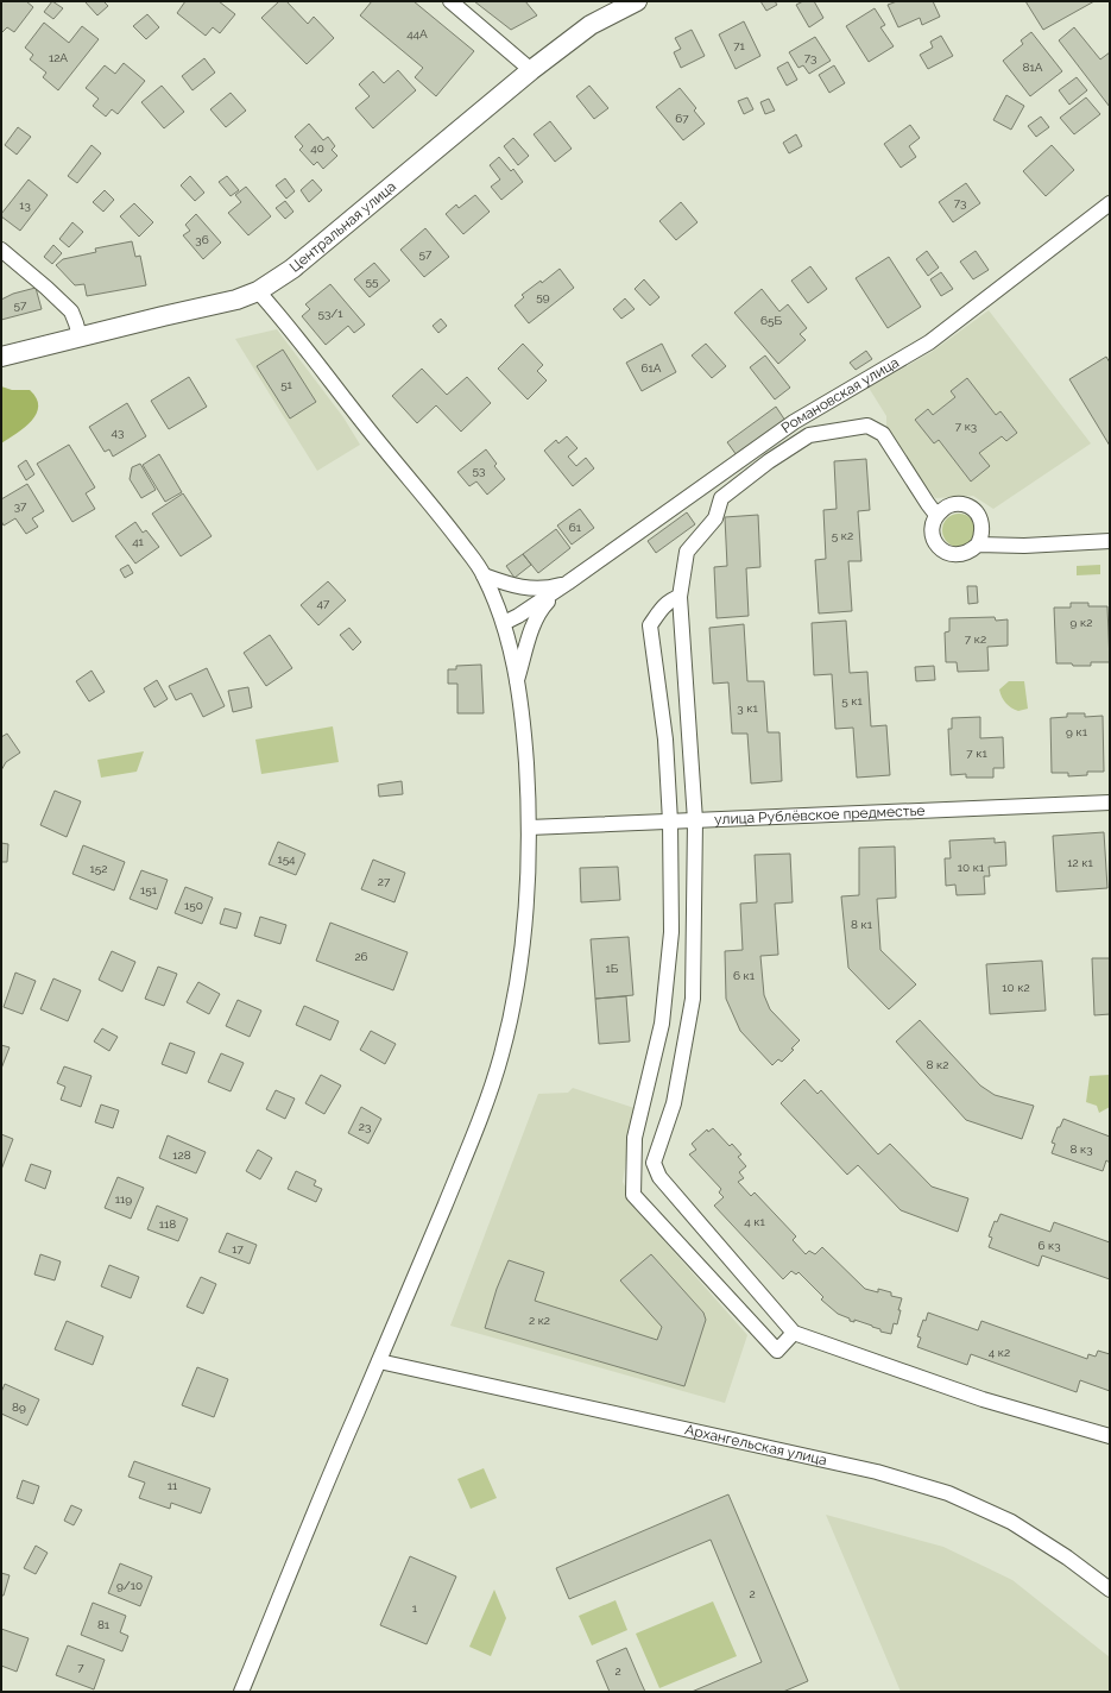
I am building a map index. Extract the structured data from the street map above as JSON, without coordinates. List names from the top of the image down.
{
  "streets": {
    "main road": ["Центральная улица"],
    "street": ["Романовская улица", "улица Рублёвское предместье", "Архангельская улица"]
  },
  "house_numbers": [
    "44А",
    "71",
    "12А",
    "73",
    "81А",
    "67",
    "40",
    "73",
    "13",
    "36",
    "57",
    "55",
    "59",
    "57",
    "53/1",
    "65Б",
    "61А",
    "51",
    "7 к3",
    "43",
    "53",
    "37",
    "61",
    "5 к2",
    "41",
    "47",
    "9 к2",
    "7 к2",
    "5 к1",
    "3 к1",
    "9 к1",
    "7 к1",
    "154",
    "12 к1",
    "10 к1",
    "152",
    "27",
    "151",
    "150",
    "8 к1",
    "26",
    "1Б",
    "6 к1",
    "10 к2",
    "8 к2",
    "23",
    "8 к3",
    "128",
    "119",
    "4 к1",
    "118",
    "6 к3",
    "17",
    "2 к2",
    "4 к2",
    "89",
    "11",
    "9/10",
    "2",
    "1",
    "81",
    "7",
    "2"
  ]
}
